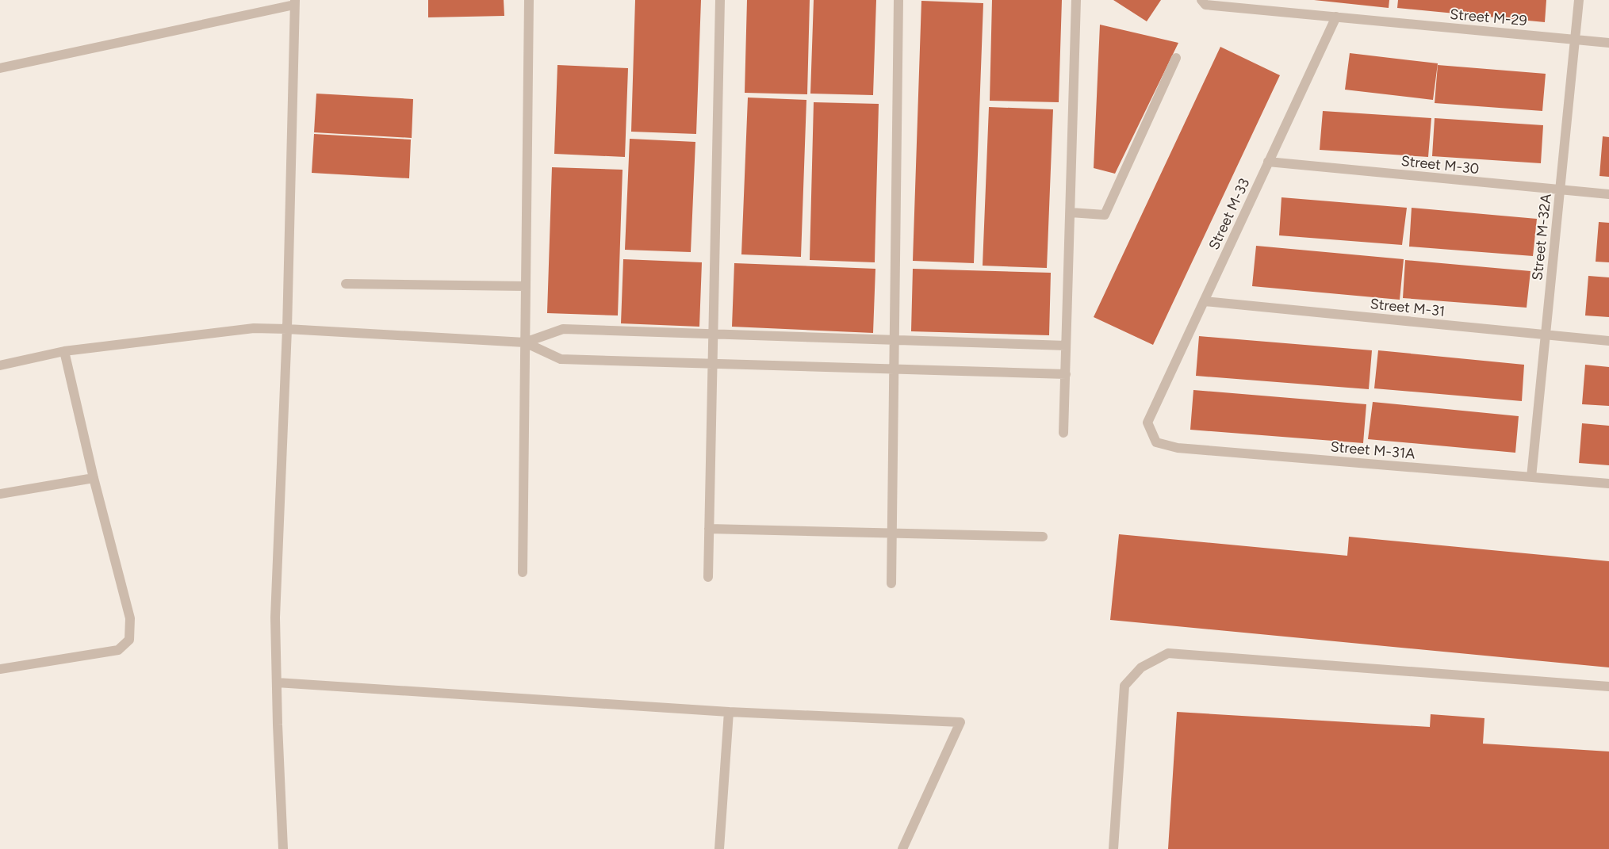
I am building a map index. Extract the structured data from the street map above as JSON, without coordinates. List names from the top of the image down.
{
  "streets": {
    "street": [
      "Street M-29",
      "Street M-30",
      "Street M-33",
      "Street M-32A",
      "Street M-31",
      "Street M-31A"
    ]
  },
  "crossings": [
    ["Street M-29", "Street M-33"],
    ["Street M-29", "Street M-32A"],
    ["Street M-30", "Street M-33"],
    ["Street M-30", "Street M-32A"],
    ["Street M-33", "Street M-31"],
    ["Street M-33", "Street M-31A"],
    ["Street M-32A", "Street M-31"],
    ["Street M-32A", "Street M-31A"]
  ]
}
